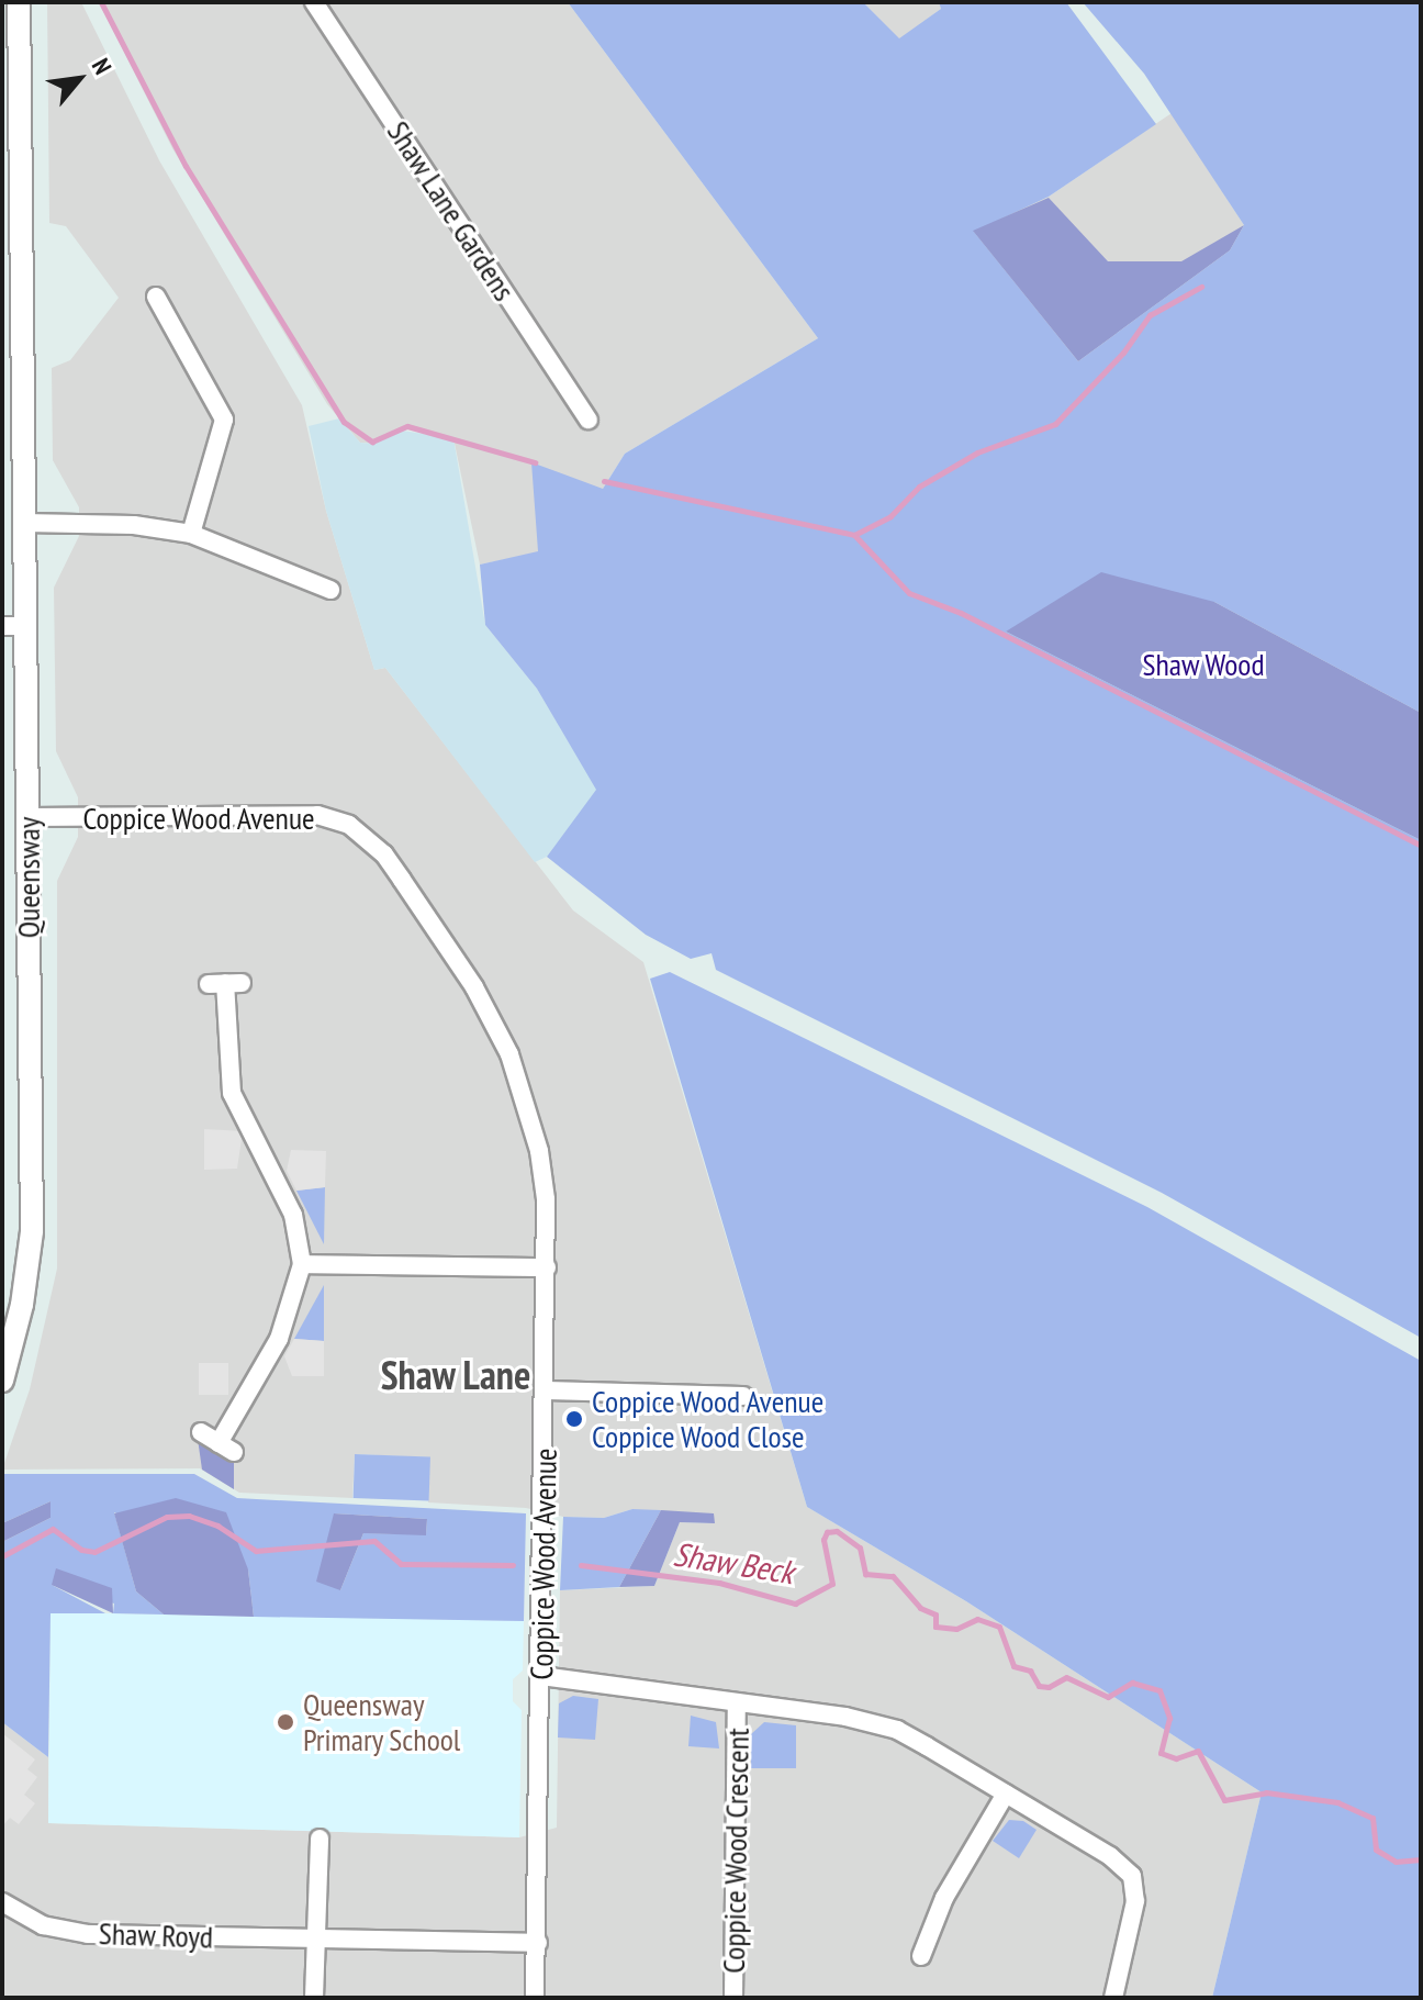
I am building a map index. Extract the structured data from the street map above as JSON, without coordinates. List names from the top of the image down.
{
  "streets": {
    "street": [
      "Shaw Lane Gardens",
      "Coppice Wood Avenue",
      "Queensway",
      "Coppice Wood Crescent",
      "Shaw Royd"
    ]
  },
  "crossings": [
    ["Coppice Wood Avenue", "Queensway"],
    ["Coppice Wood Avenue", "Coppice Wood Crescent"],
    ["Coppice Wood Avenue", "Shaw Royd"]
  ],
  "districts": ["Shaw Lane"],
  "water": ["Shaw Beck"],
  "parks": ["Shaw Wood"],
  "places": ["Coppice Wood Avenue Coppice Wood Close", "Queensway Primary School"],
  "north": "top right"
}
